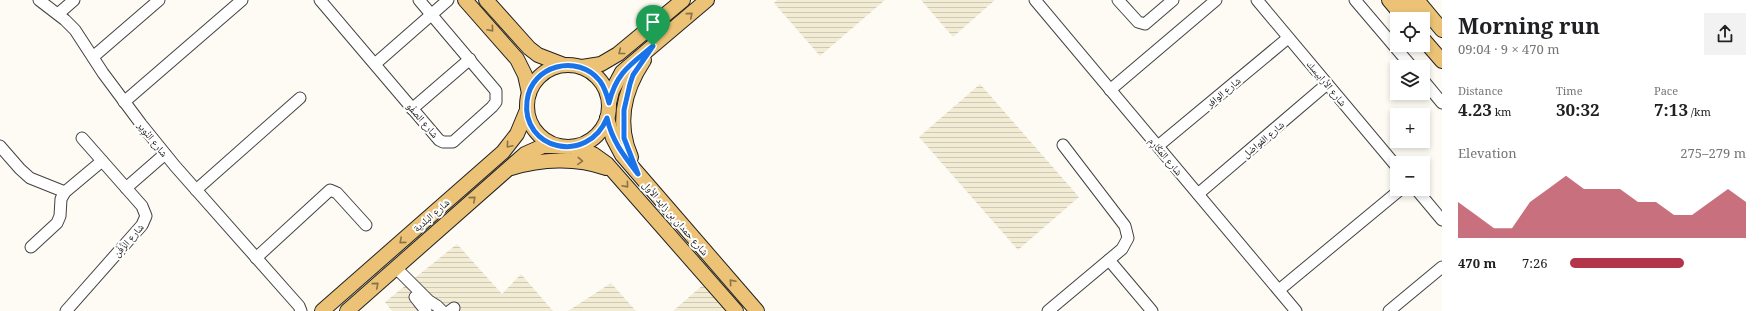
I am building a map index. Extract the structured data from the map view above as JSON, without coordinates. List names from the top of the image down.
{
  "streets": {
    "main road": ["شارع البلدية", "شارع حمدان بن زايد الأول"],
    "street": [
      "شارع الأرابيسك",
      "شارع الوافر",
      "شارع الصفُو",
      "شارع النُوِير",
      "شارع الفواضل",
      "شارع المَكَارِم",
      "شارع الزَّفْن"
    ]
  },
  "crossings": [
    ["شارع الأرابيسك", "شارع الوافر"],
    ["شارع الأرابيسك", "شارع الفواضل"],
    ["شارع الوافر", "شارع المَكَارِم"],
    ["شارع النُوِير", "شارع البلدية"],
    ["شارع الفواضل", "شارع المَكَارِم"],
    ["شارع البلدية", "شارع حمدان بن زايد الأول"]
  ],
  "page": {
    "heading": ["Morning run", "09:04 · 9 × 470 m"],
    "map_buttons": ["+", "−"],
    "stats": [
      ["Distance", "4.23 km"],
      ["Time", "30:32"],
      ["Pace", "7:13 /km"]
    ],
    "chart": ["Elevation", "275–279 m"],
    "list": [
      {
        "name": "470 m",
        "note": "7:26"
      }
    ]
  }
}
